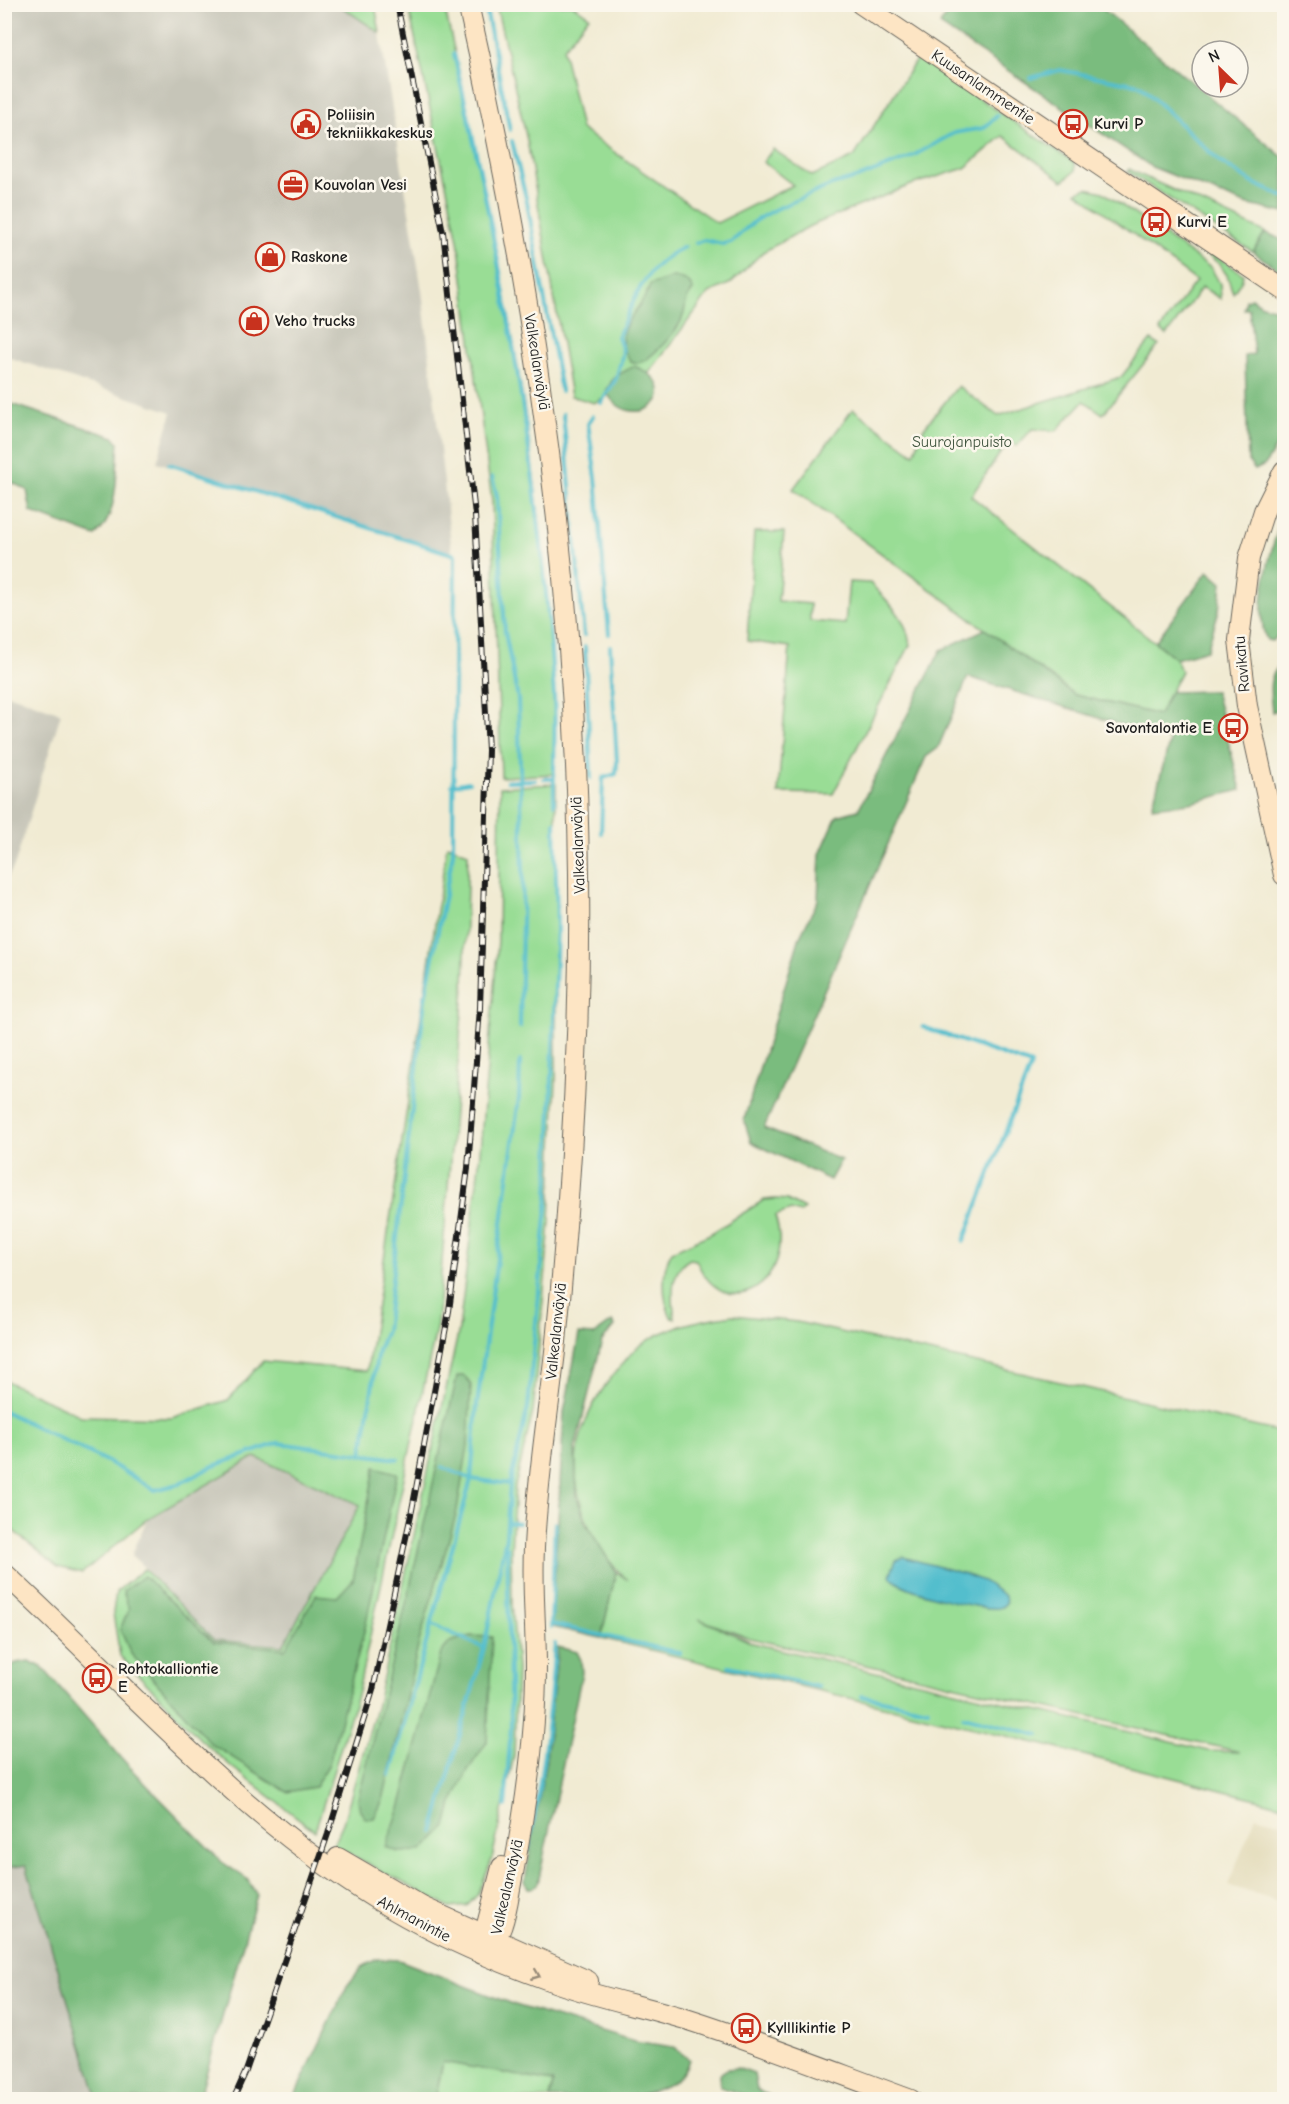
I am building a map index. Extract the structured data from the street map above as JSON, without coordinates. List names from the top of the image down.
{
  "streets": {
    "main road": [
      "Kuusanlammentie",
      "Valkealanväylä",
      "Ravikatu",
      "Ahlmanintie"
    ]
  },
  "crossings": [
    ["Valkealanväylä", "Ahlmanintie"]
  ],
  "parks": ["Suurojanpuisto"],
  "places": {
    "public building": ["Poliisin tekniikkakeskus"],
    "bus stop": [
      "Kurvi P",
      "Kurvi E",
      "Savontalontie E",
      "Rohtokalliontie E",
      "Kylllikintie P"
    ],
    "office": ["Kouvolan Vesi"],
    "shop": ["Raskone", "Veho trucks"]
  },
  "north": "top left"
}
